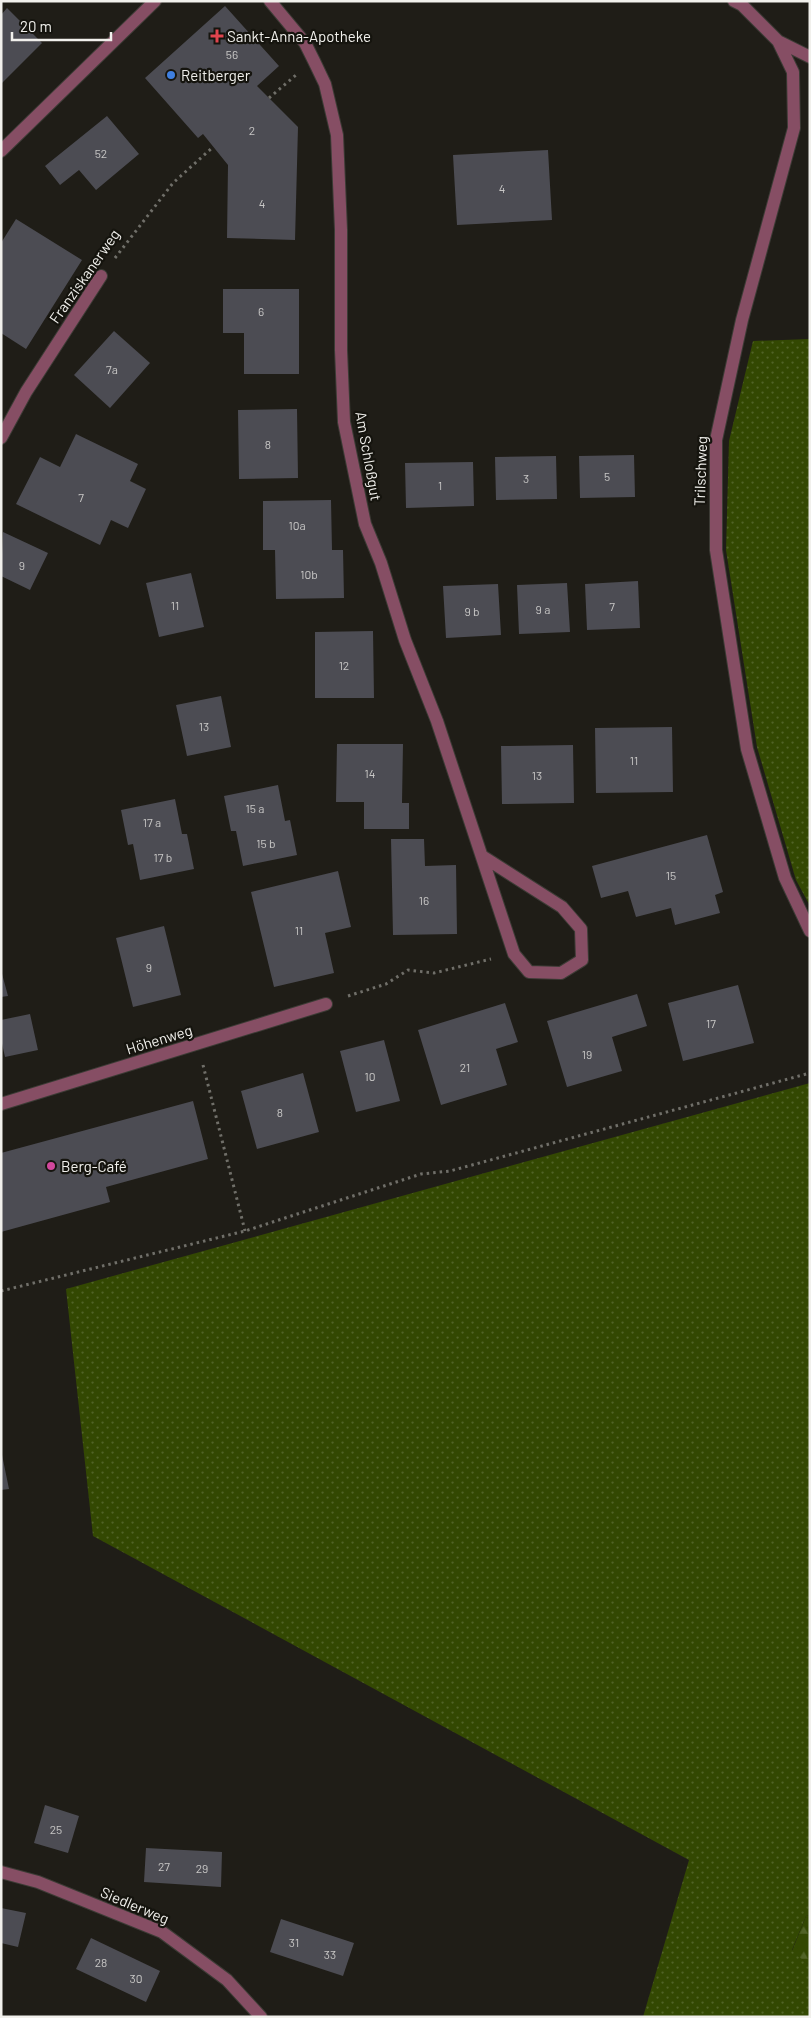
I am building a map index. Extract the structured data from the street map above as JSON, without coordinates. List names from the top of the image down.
{
  "streets": {
    "street": [
      "Franziskanerweg",
      "Am Schloßgut",
      "Trilschweg",
      "Höhenweg",
      "Siedlerweg"
    ]
  },
  "places": {
    "health": ["Sankt-Anna-Apotheke"],
    "other": ["Reitberger", "Berg-Café"]
  },
  "house_numbers": [
    "56",
    "2",
    "52",
    "4",
    "4",
    "6",
    "7a",
    "8",
    "5",
    "3",
    "1",
    "7",
    "10a",
    "9",
    "10b",
    "11",
    "7",
    "9 a",
    "9 b",
    "12",
    "13",
    "11",
    "14",
    "13",
    "15 a",
    "17 a",
    "15 b",
    "17 b",
    "15",
    "16",
    "11",
    "9",
    "17",
    "19",
    "21",
    "10",
    "8",
    "25",
    "27",
    "29",
    "31",
    "33",
    "28",
    "30"
  ],
  "scale_bar": "20 m"
}
